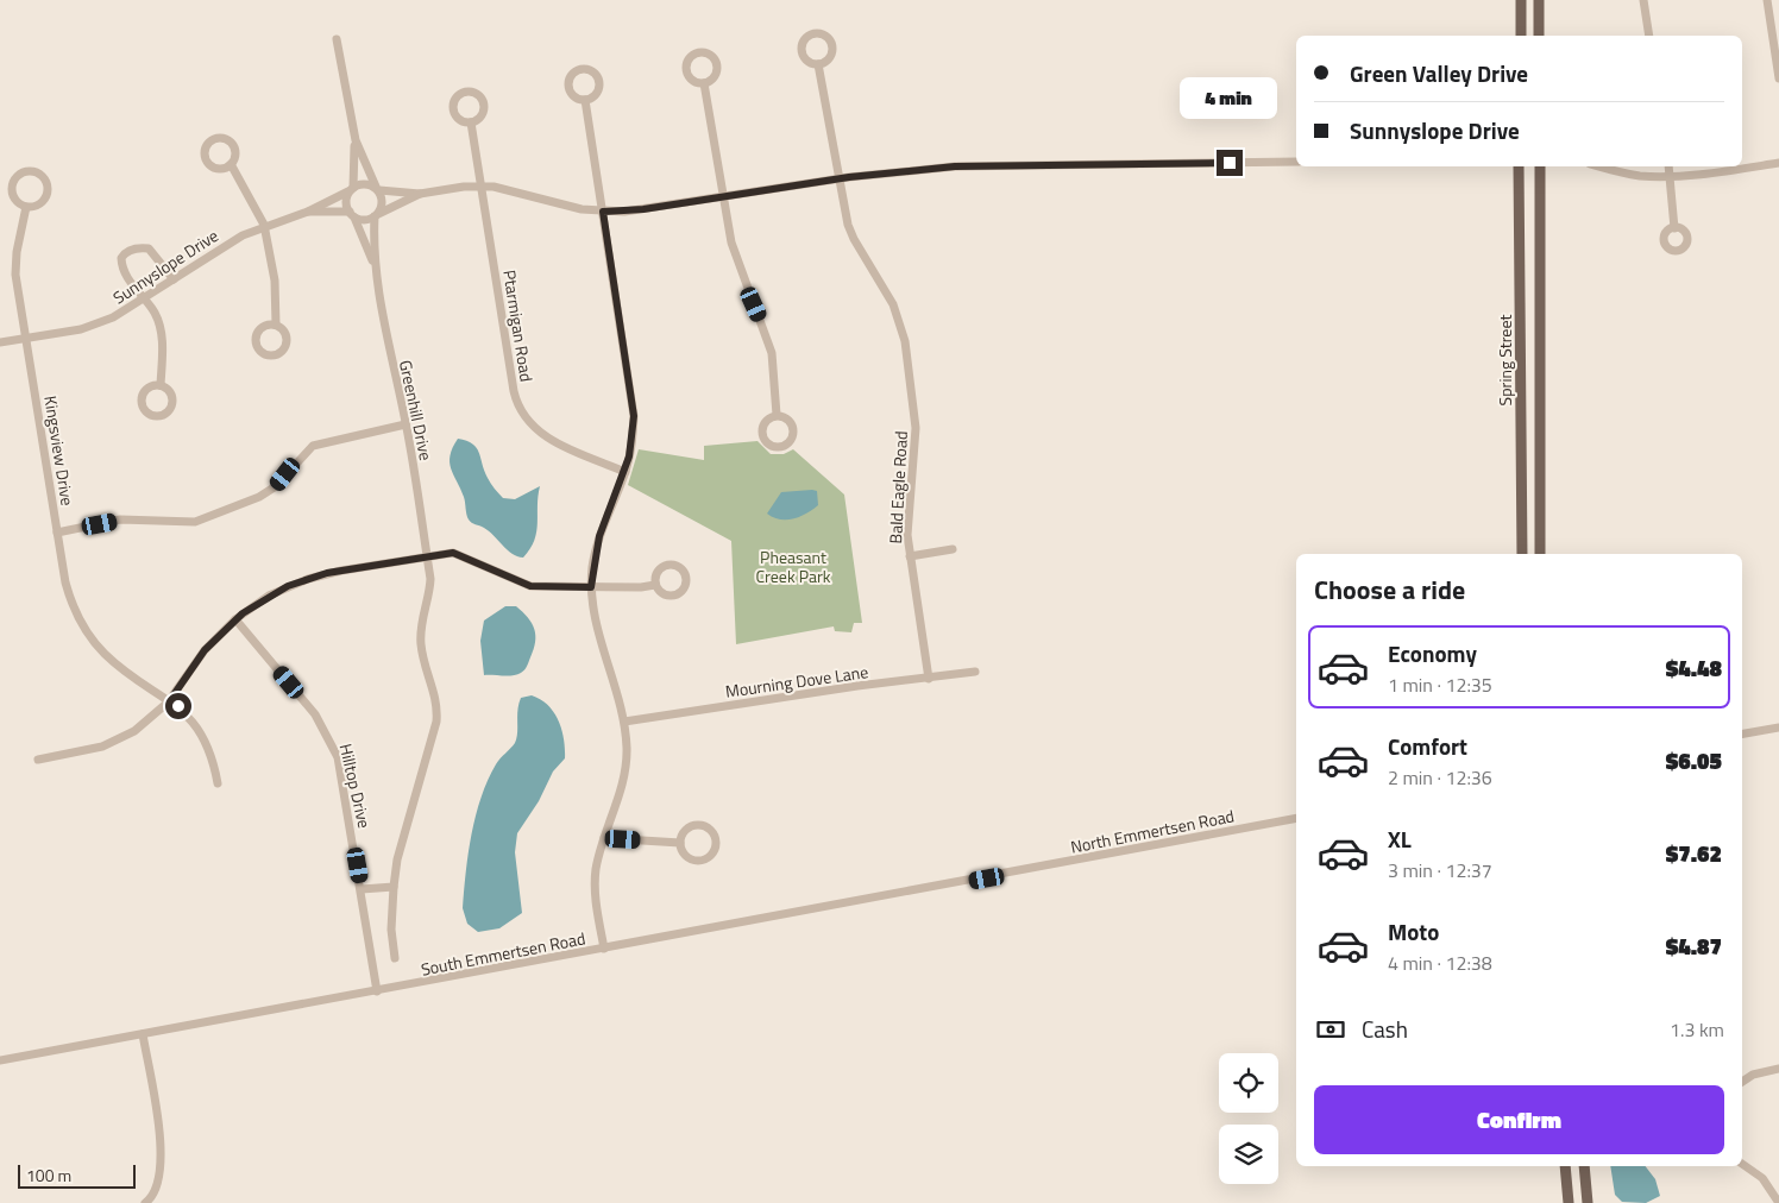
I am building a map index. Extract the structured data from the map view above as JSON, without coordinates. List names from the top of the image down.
{
  "streets": {
    "main road": ["Spring Street"],
    "street": [
      "Sunnyslope Drive",
      "Ptarmigan Road",
      "Greenhill Drive",
      "Kingsview Drive",
      "Bald Eagle Road",
      "Mourning Dove Lane",
      "Hilltop Drive",
      "North Emmertsen Road",
      "South Emmertsen Road"
    ]
  },
  "crossings": [
    ["Sunnyslope Drive", "Greenhill Drive"],
    ["Sunnyslope Drive", "Kingsview Drive"],
    ["Bald Eagle Road", "Mourning Dove Lane"],
    ["Hilltop Drive", "South Emmertsen Road"],
    ["North Emmertsen Road", "South Emmertsen Road"]
  ],
  "parks": ["Pheasant Creek Park"],
  "scale_bar": "100 m",
  "page": {
    "banner": ["Green Valley Drive", "Sunnyslope Drive"],
    "bubble": "4 min",
    "heading": "Choose a ride",
    "list": [
      {
        "name": "Economy",
        "note": "1 min · 12:35",
        "value": "$4.48"
      },
      {
        "name": "Comfort",
        "note": "2 min · 12:36",
        "value": "$6.05"
      },
      {
        "name": "XL",
        "note": "3 min · 12:37",
        "value": "$7.62"
      },
      {
        "name": "Moto",
        "note": "4 min · 12:38",
        "value": "$4.87"
      }
    ],
    "pay": ["Cash", "1.3 km"],
    "buttons": "Confirm",
    "scale": "100 m"
  }
}
